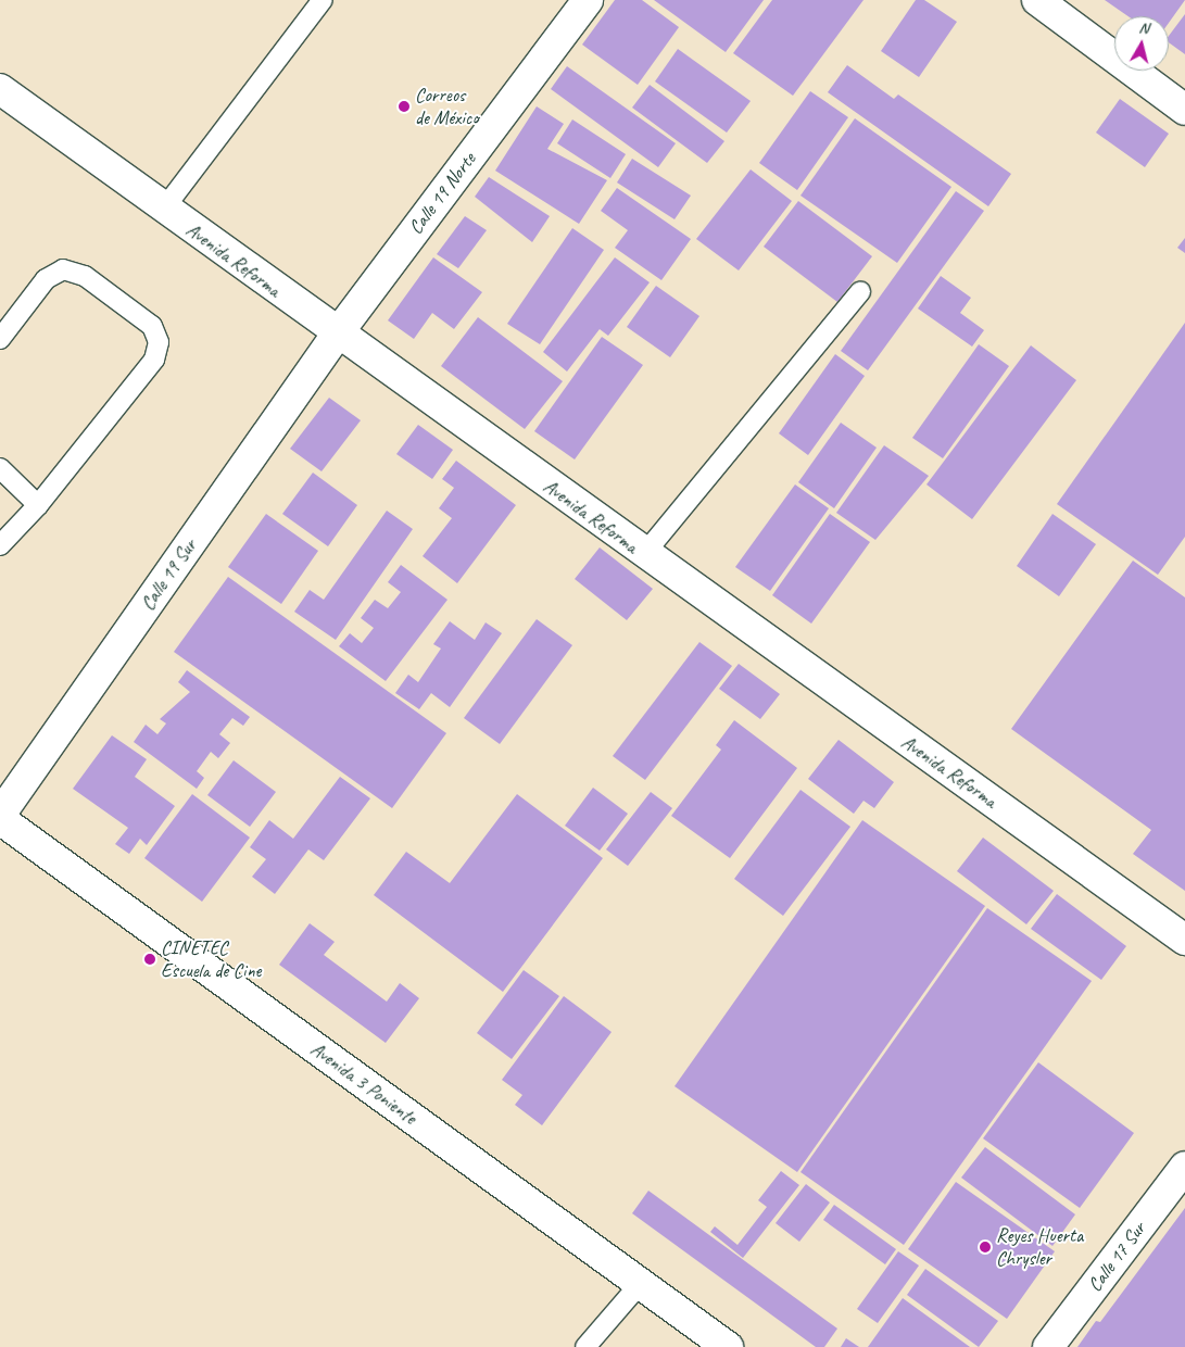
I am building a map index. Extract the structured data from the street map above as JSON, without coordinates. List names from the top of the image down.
{
  "streets": {
    "street": [
      "Calle 19 Norte",
      "Avenida Reforma",
      "Calle 19 Sur",
      "Avenida 3 Poniente",
      "Calle 17 Sur"
    ]
  },
  "crossings": [
    ["Calle 19 Norte", "Avenida Reforma"],
    ["Calle 19 Norte", "Calle 19 Sur"],
    ["Avenida Reforma", "Calle 19 Sur"]
  ],
  "places": ["Correos de México", "CINETEC Escuela de Cine", "Reyes Huerta Chrysler"],
  "north": "top"
}
